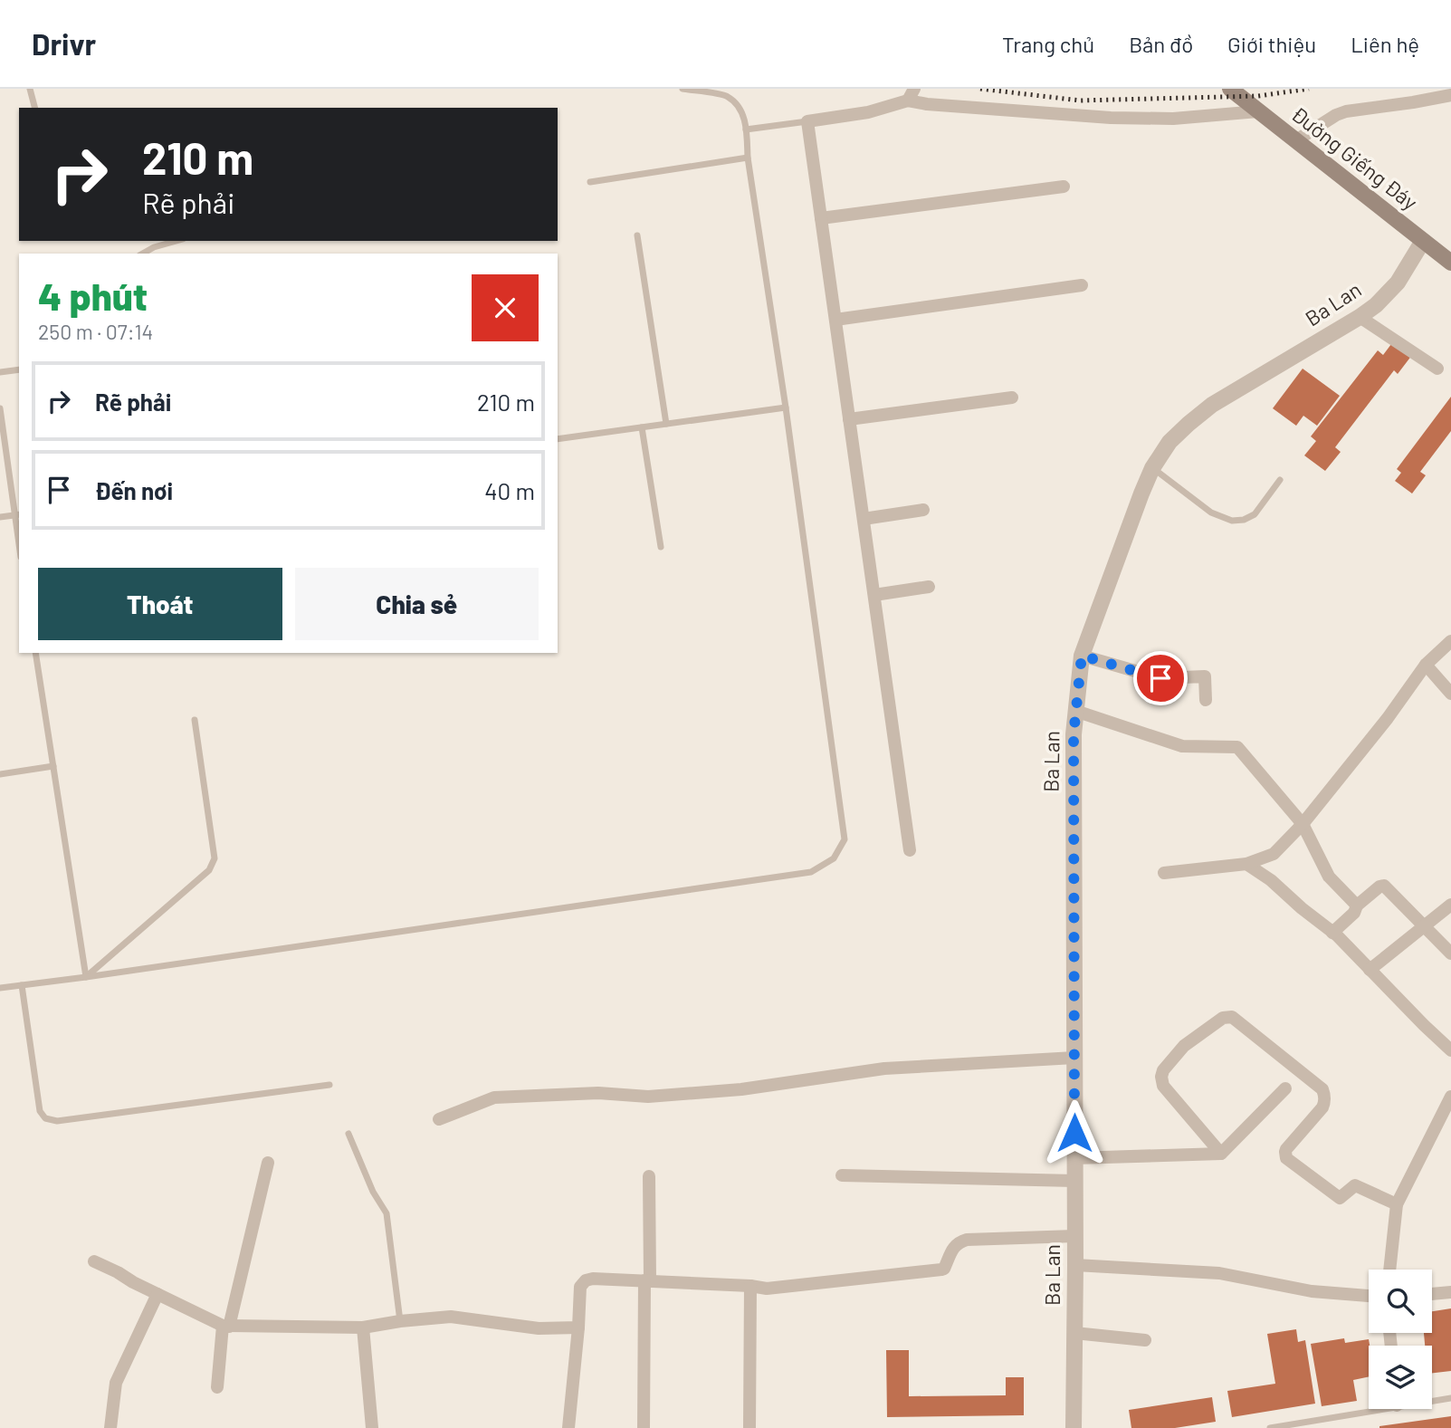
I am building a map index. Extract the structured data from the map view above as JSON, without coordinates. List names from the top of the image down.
{
  "streets": {
    "main road": ["Đường Giếng Đáy"],
    "street": ["Ba Lan"]
  },
  "crossings": [
    ["Đường Giếng Đáy", "Ba Lan"]
  ],
  "page": {
    "header": "Drivr",
    "nav": [
      "Trang chủ",
      "Bản đồ",
      "Giới thiệu",
      "Liên hệ"
    ],
    "turn": ["210 m", "Rẽ phải"],
    "heading": ["4 phút", "250 m · 07:14"],
    "list": [
      {
        "name": "Rẽ phải",
        "value": "210 m"
      },
      {
        "name": "Đến nơi",
        "value": "40 m"
      }
    ],
    "buttons": ["Thoát", "Chia sẻ"]
  }
}
